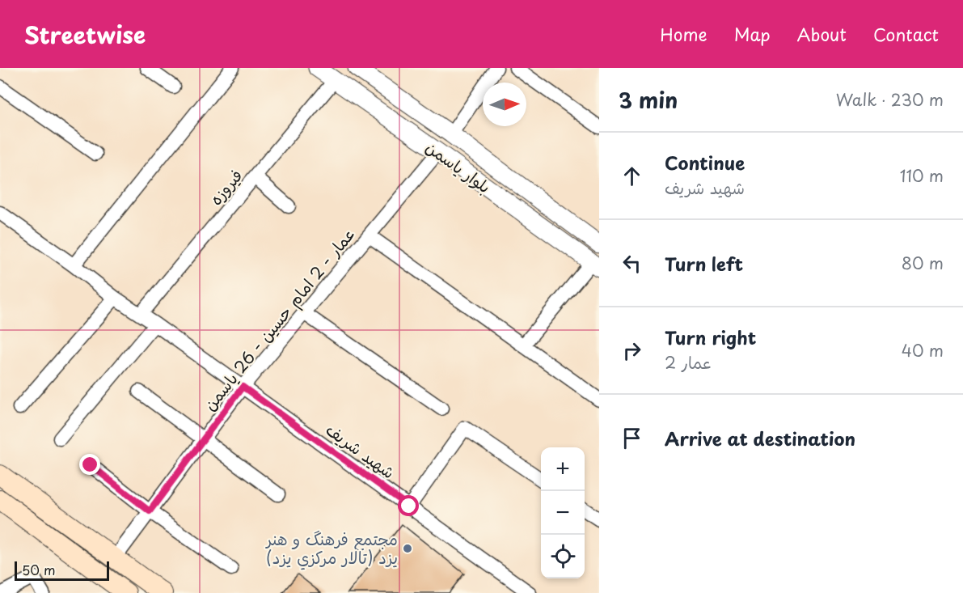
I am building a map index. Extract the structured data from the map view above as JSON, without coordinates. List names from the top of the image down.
{
  "streets": {
    "street": [
      "بلوار یاسمن",
      "فیروزه",
      "عمار - 2 امام حسین - 26 یاسمن",
      "شهید شریف"
    ]
  },
  "crossings": [
    ["بلوار یاسمن", "فیروزه"],
    ["بلوار یاسمن", "عمار - 2 امام حسین - 26 یاسمن"],
    ["فیروزه", "شهید شریف"],
    ["عمار - 2 امام حسین - 26 یاسمن", "شهید شریف"]
  ],
  "places": ["مجتمع فرهنگ و هنر یزد (تالار مركزي یزد)"],
  "scale_bar": "50 m",
  "north": "right",
  "page": {
    "header": "Streetwise",
    "nav": [
      "Home",
      "Map",
      "About",
      "Contact"
    ],
    "heading": ["3 min", "Walk · 230 m"],
    "list": [
      ["Continue", "شهید شریف", "110 m"],
      ["Turn left", "80 m"],
      ["Turn right", "عمار 2", "40 m"],
      "Arrive at destination"
    ],
    "map_buttons": ["+", "−"],
    "scale": "50 m"
  }
}
